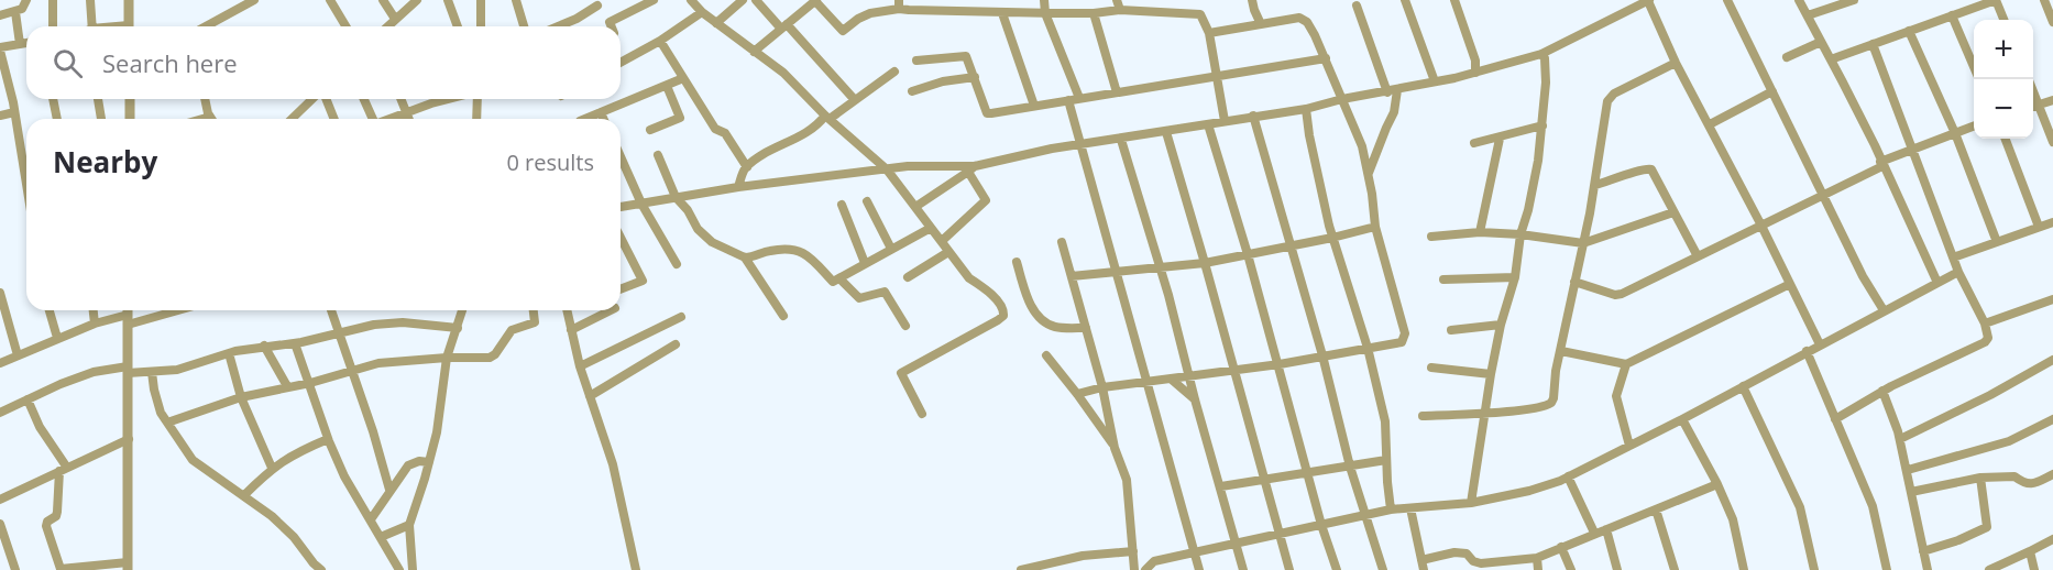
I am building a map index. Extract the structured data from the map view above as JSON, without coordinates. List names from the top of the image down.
{
  "page": {
    "map_buttons": ["+", "−"],
    "search": "Search here",
    "heading": ["Nearby", "0 results"]
  }
}
